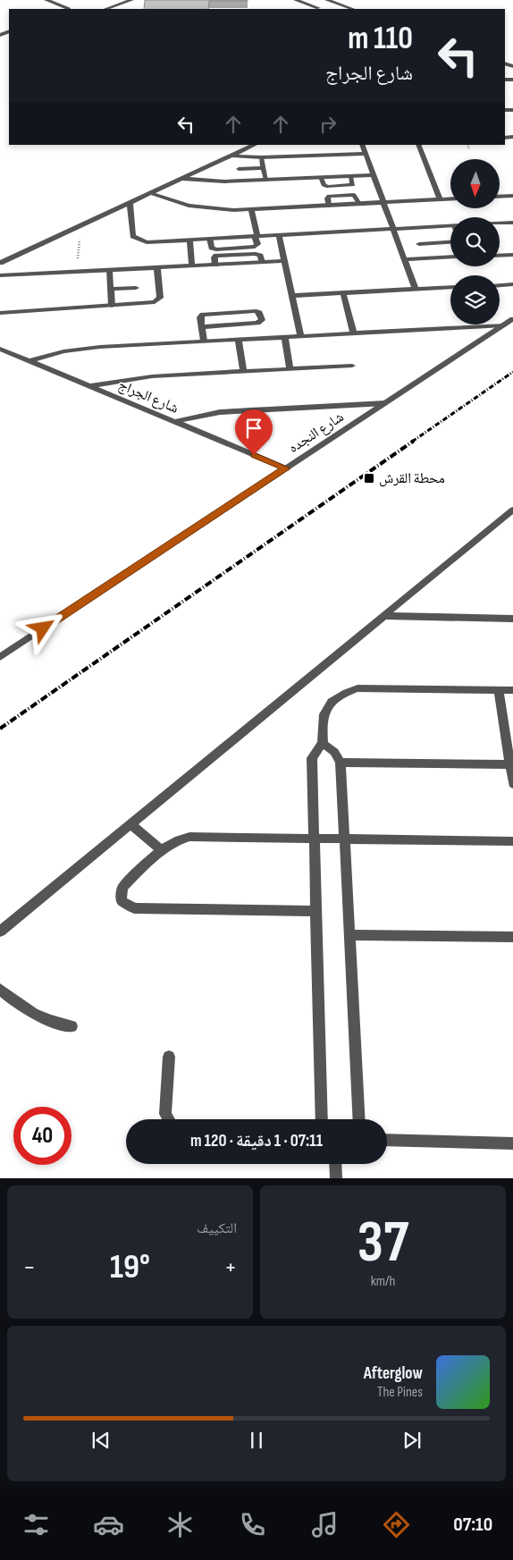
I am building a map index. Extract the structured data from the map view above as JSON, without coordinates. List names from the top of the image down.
{
  "streets": {
    "street": ["شارع الجراج", "شارع النجده"]
  },
  "crossings": [
    ["شارع الجراج", "شارع النجده"]
  ],
  "places": {
    "transit": ["محطة القرش"]
  },
  "north": "bottom",
  "page": {
    "turn": ["110 m", "شارع الجراج"],
    "limit": "40",
    "trip": "07:11 · 1 دقيقة · 120 m",
    "tile": [
      ["37", "km/h"],
      "التكييف"
    ],
    "heat": ["−", "19°", "+"],
    "song": ["Afterglow", "The Pines"],
    "tabs": "07:10"
  }
}
